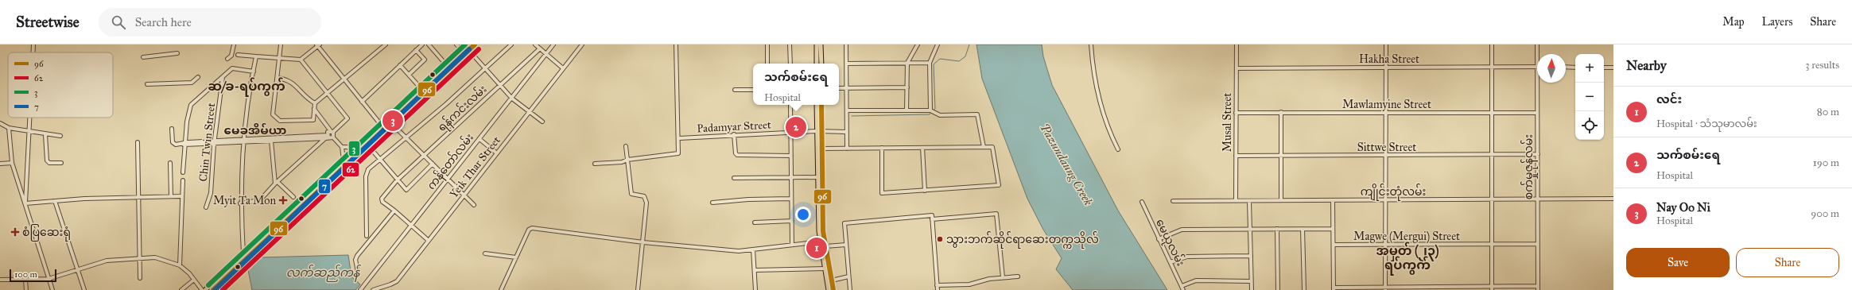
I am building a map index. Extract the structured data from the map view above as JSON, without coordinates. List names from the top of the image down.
{
  "streets": {
    "street": [
      "Hakha Street",
      "Mawlamyine Street",
      "ရန်ကင်းလမ်း",
      "Musal Street",
      "Padamyar Street",
      "Chin Twin Street",
      "Sittwe Street",
      "ကန်တော်လမ်း",
      "Yeik Thar Street",
      "စက်မှုဇုန်လမ်း",
      "ကျိုင်းတုံလမ်း",
      "Magwe (Mergui) Street",
      "မေယုလမ်း"
    ]
  },
  "crossings": [
    ["Hakha Street", "Musal Street"],
    ["Mawlamyine Street", "Musal Street"],
    ["Mawlamyine Street", "စက်မှုဇုန်လမ်း"],
    ["Musal Street", "Sittwe Street"],
    ["Musal Street", "ကျိုင်းတုံလမ်း"],
    ["Sittwe Street", "စက်မှုဇုန်လမ်း"],
    ["စက်မှုဇုန်လမ်း", "ကျိုင်းတုံလမ်း"],
    ["စက်မှုဇုန်လမ်း", "Magwe (Mergui) Street"]
  ],
  "districts": ["ဆ/ခ-ရပ်ကွက်", "မေခအိမ်ယာ", "အမှတ် (၂၃) ရပ်ကွက်"],
  "water": ["Pazundaung Creek", "လက်ဆည်ကန်"],
  "places": {
    "health": ["Myit Ta Mon", "စံပြဆေးရုံ"],
    "other": ["သွားဘက်‌ဆိုင်ရာဆေးတက္ကသိုလ်"]
  },
  "lines": [
    "transit line 96",
    "transit line 3",
    "transit line 62",
    "transit line 7"
  ],
  "legend": [
    "96",
    "62",
    "3",
    "7"
  ],
  "scale_bar": "100 m",
  "north": "top",
  "page": {
    "header": "Streetwise",
    "search": "Search here",
    "nav": ["Map", "Layers", "Share"],
    "heading": ["Nearby", "3 results"],
    "map_buttons": ["+", "−"],
    "popup": ["သက်စမ်းရေ", "Hospital"],
    "list": [
      {
        "mark": "1",
        "name": "လင်း",
        "note": "Hospital · သံသုမာလမ်း",
        "value": "80 m"
      },
      {
        "mark": "2",
        "name": "သက်စမ်းရေ",
        "note": "Hospital",
        "value": "190 m"
      },
      {
        "mark": "3",
        "name": "Nay Oo Ni",
        "note": "Hospital",
        "value": "900 m"
      }
    ],
    "pins": ["3", "2", "1"],
    "buttons": ["Save", "Share"],
    "scale": "100 m"
  }
}
